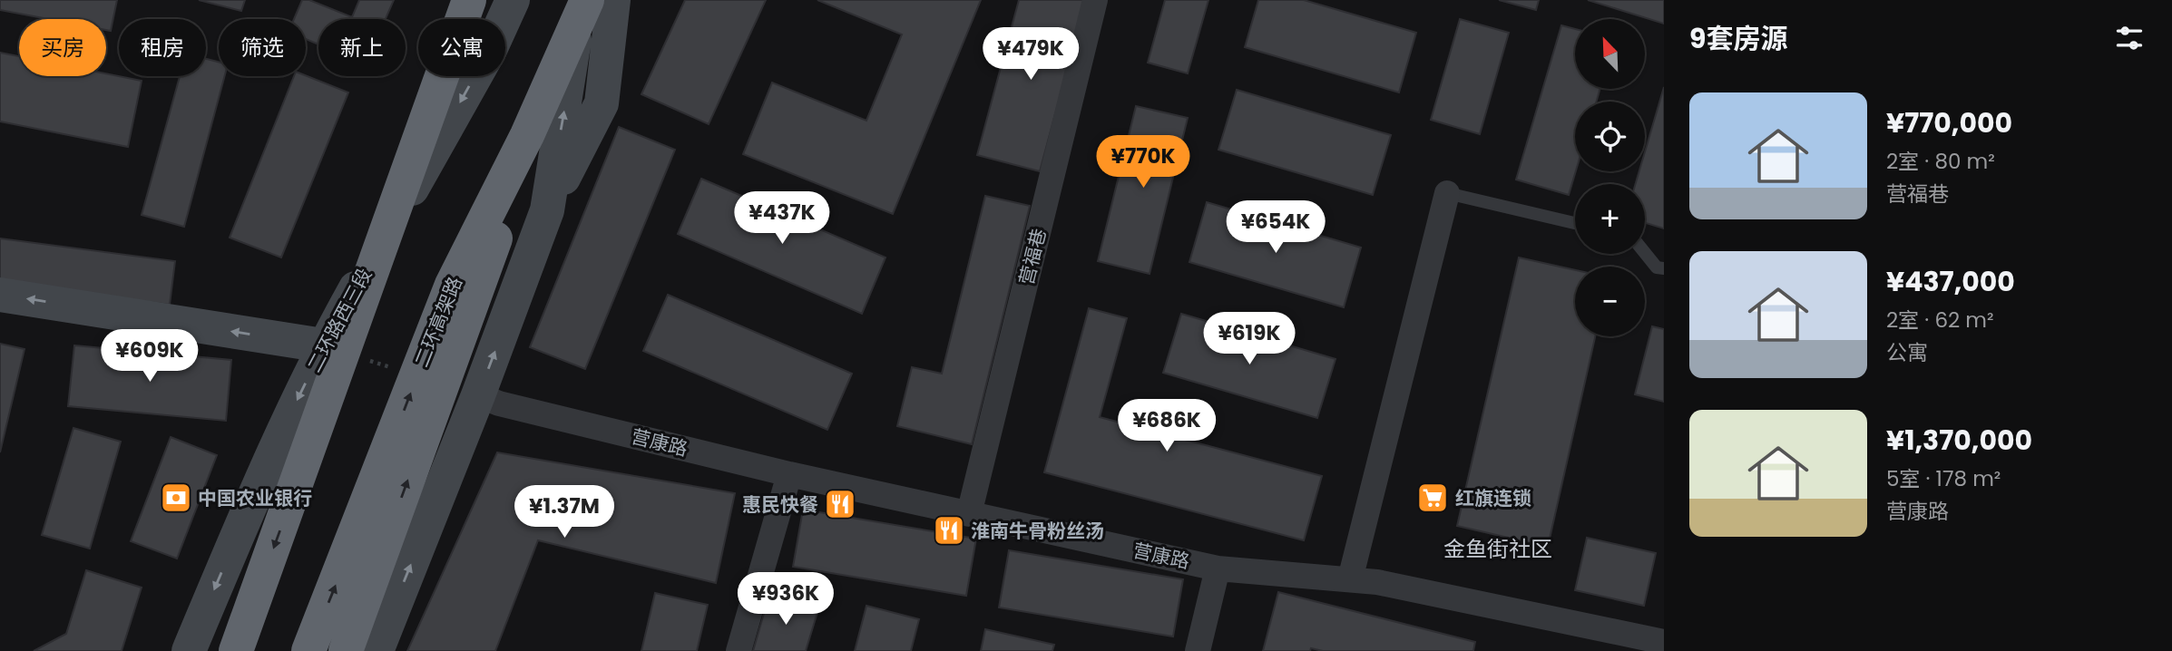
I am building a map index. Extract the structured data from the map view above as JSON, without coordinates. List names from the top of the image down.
{
  "streets": {
    "highway": ["二环高架路"],
    "main road": ["二环路西三段"],
    "street": ["营福巷", "营康路"]
  },
  "crossings": [
    ["营福巷", "营康路"]
  ],
  "districts": ["金鱼街社区"],
  "places": {
    "bank": ["中国农业银行"],
    "supermarket": ["红旗连锁"],
    "restaurant": ["惠民快餐", "淮南牛骨粉丝汤"]
  },
  "north": "top left",
  "page": {
    "heading": "9套房源",
    "map_buttons": ["+", "−"],
    "chip": [
      "买房",
      "租房",
      "筛选",
      "新上",
      "公寓"
    ],
    "price": [
      "¥479K",
      "¥770K",
      "¥437K",
      "¥654K",
      "¥619K",
      "¥609K",
      "¥686K",
      "¥1.37M",
      "¥936K"
    ],
    "list": [
      {
        "name": "¥770,000",
        "note": "2室 · 80 m² · 营福巷"
      },
      {
        "name": "¥437,000",
        "note": "2室 · 62 m² · 公寓"
      },
      {
        "name": "¥1,370,000",
        "note": "5室 · 178 m² · 营康路"
      }
    ]
  }
}
